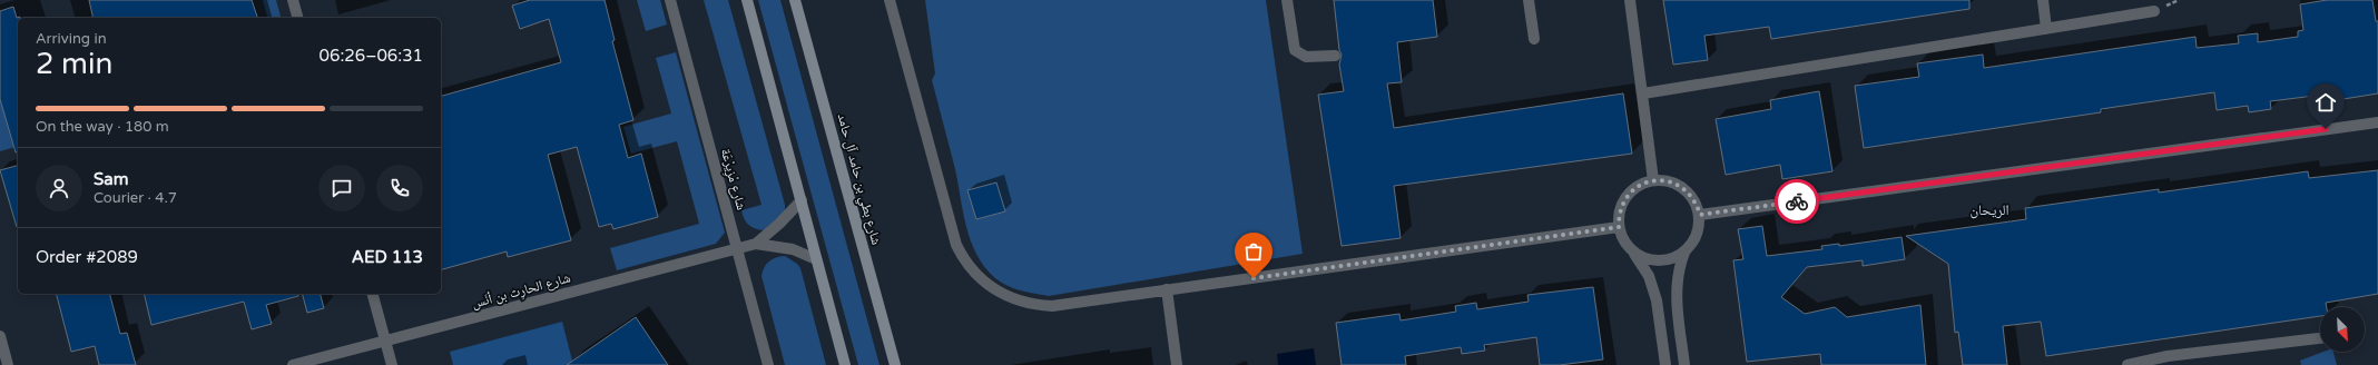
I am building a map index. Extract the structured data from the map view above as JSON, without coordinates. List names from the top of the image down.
{
  "streets": {
    "street": ["شارع مْزِيرْعَة", "شارع بطي بن حامد آل حامد", "شارع الحارِث بن أنَس"]
  },
  "crossings": [
    ["شارع مْزِيرْعَة", "شارع الحارِث بن أنَس"]
  ],
  "districts": ["الريحان"],
  "north": "bottom right",
  "page": {
    "heading": ["2 min", "Arriving in", "06:26–06:31"],
    "panel": [
      "Sam",
      "Courier · 4.7",
      "Order #2089",
      "AED 113"
    ],
    "bar": "On the way · 180 m"
  }
}
